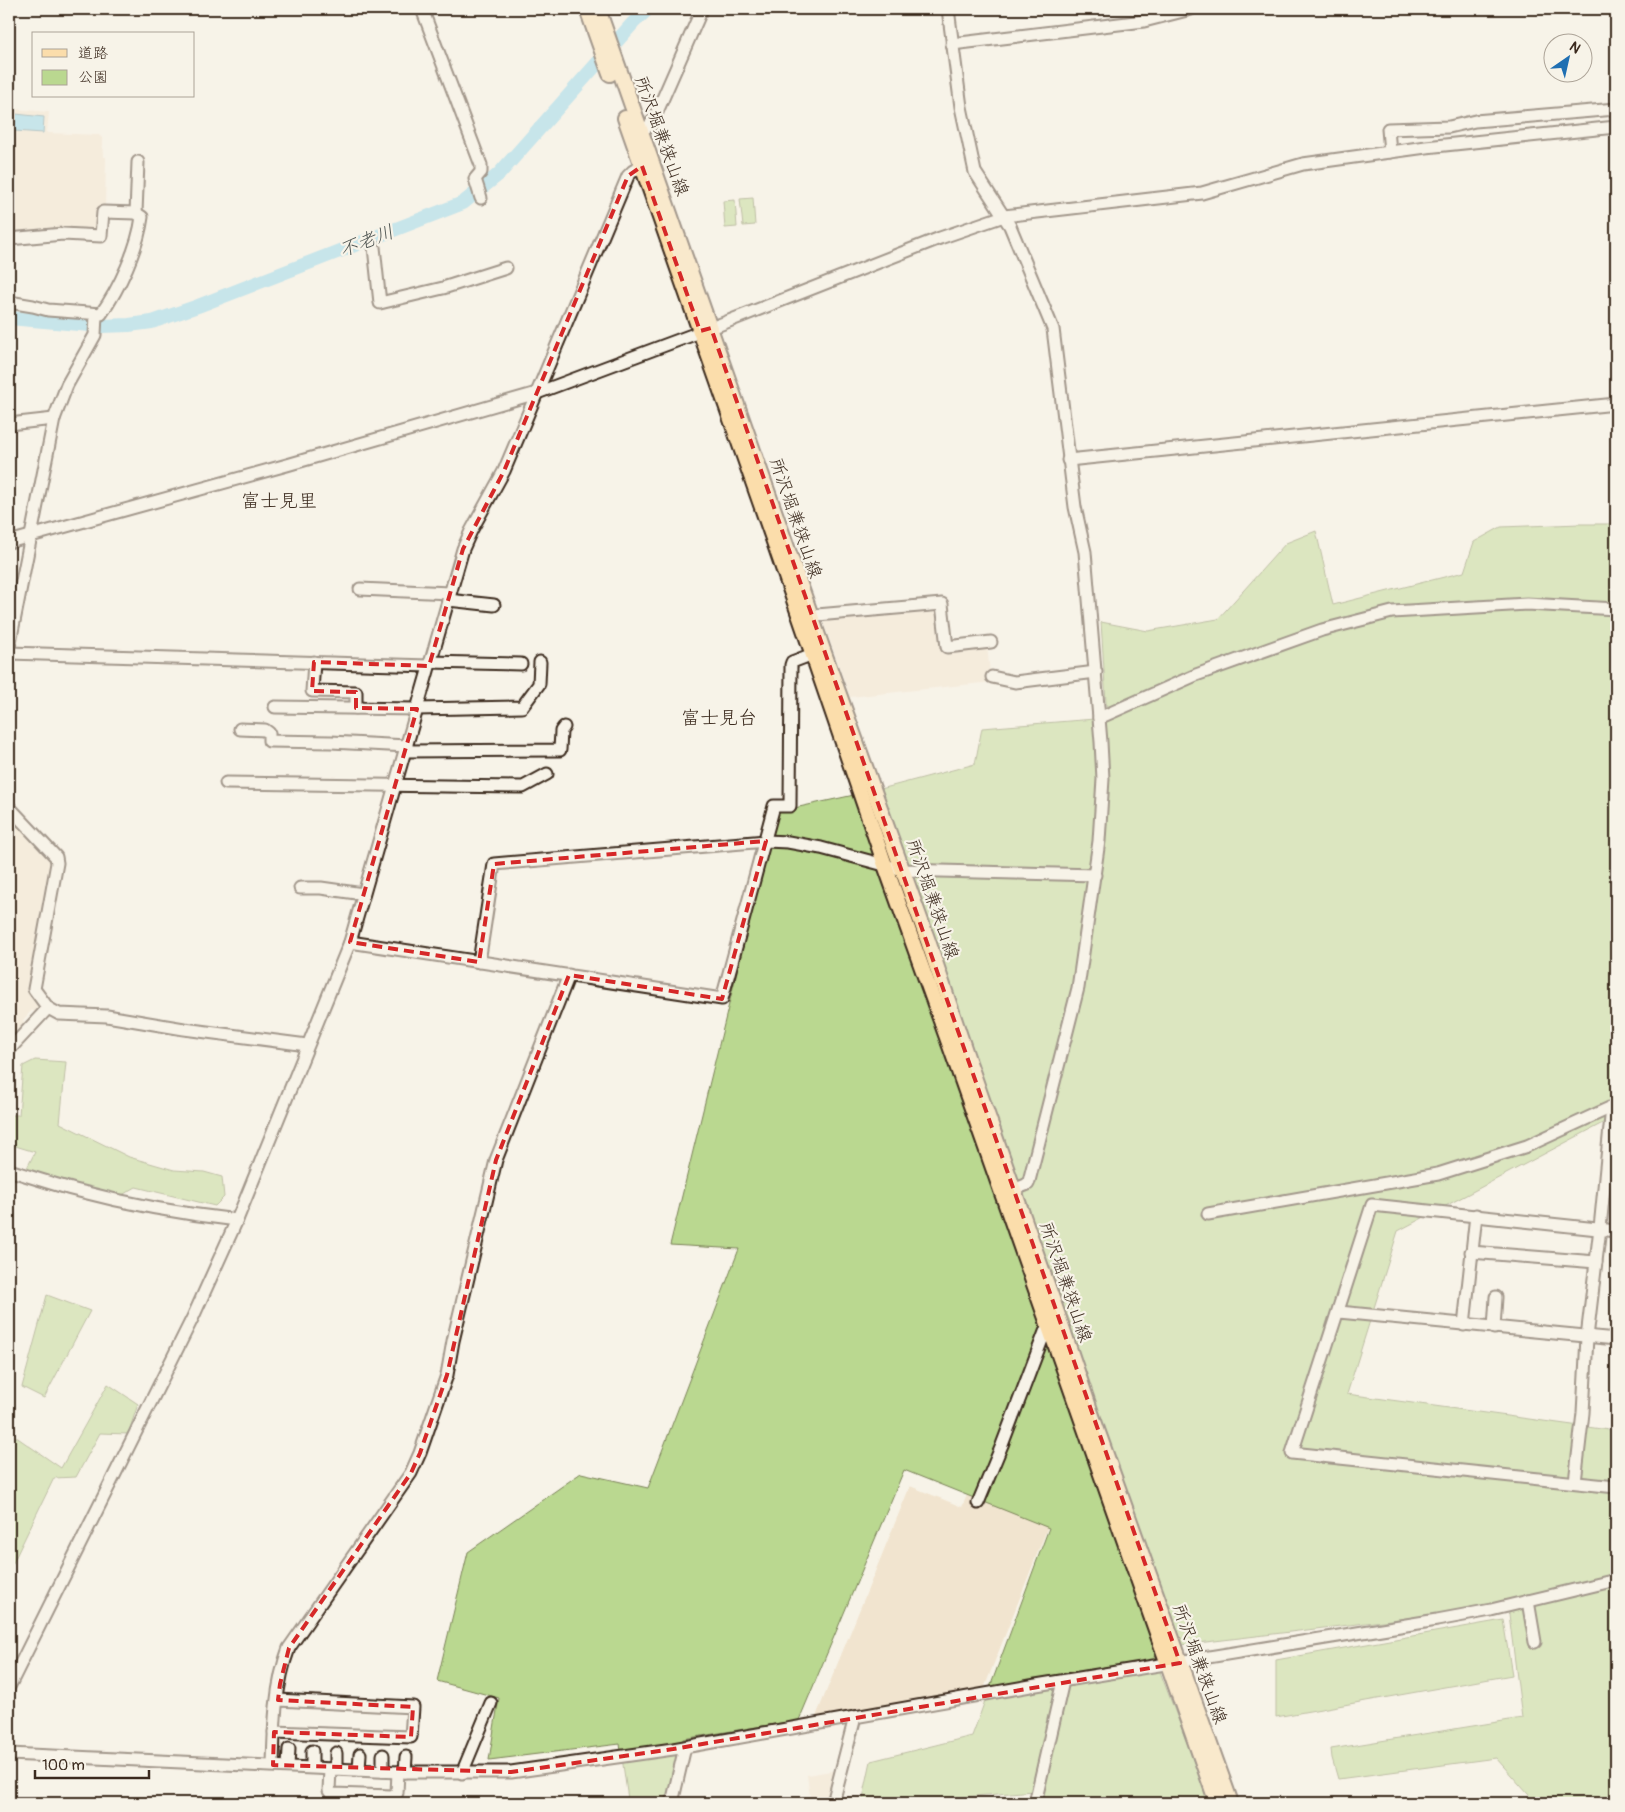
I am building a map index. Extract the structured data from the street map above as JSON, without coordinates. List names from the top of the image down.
{
  "streets": {
    "main road": ["所沢堀兼狭山線"]
  },
  "districts": ["富士見里", "富士見台"],
  "water": ["不老川"],
  "legend": ["道路", "公園"],
  "scale_bar": "100 m",
  "north": "top right"
}
